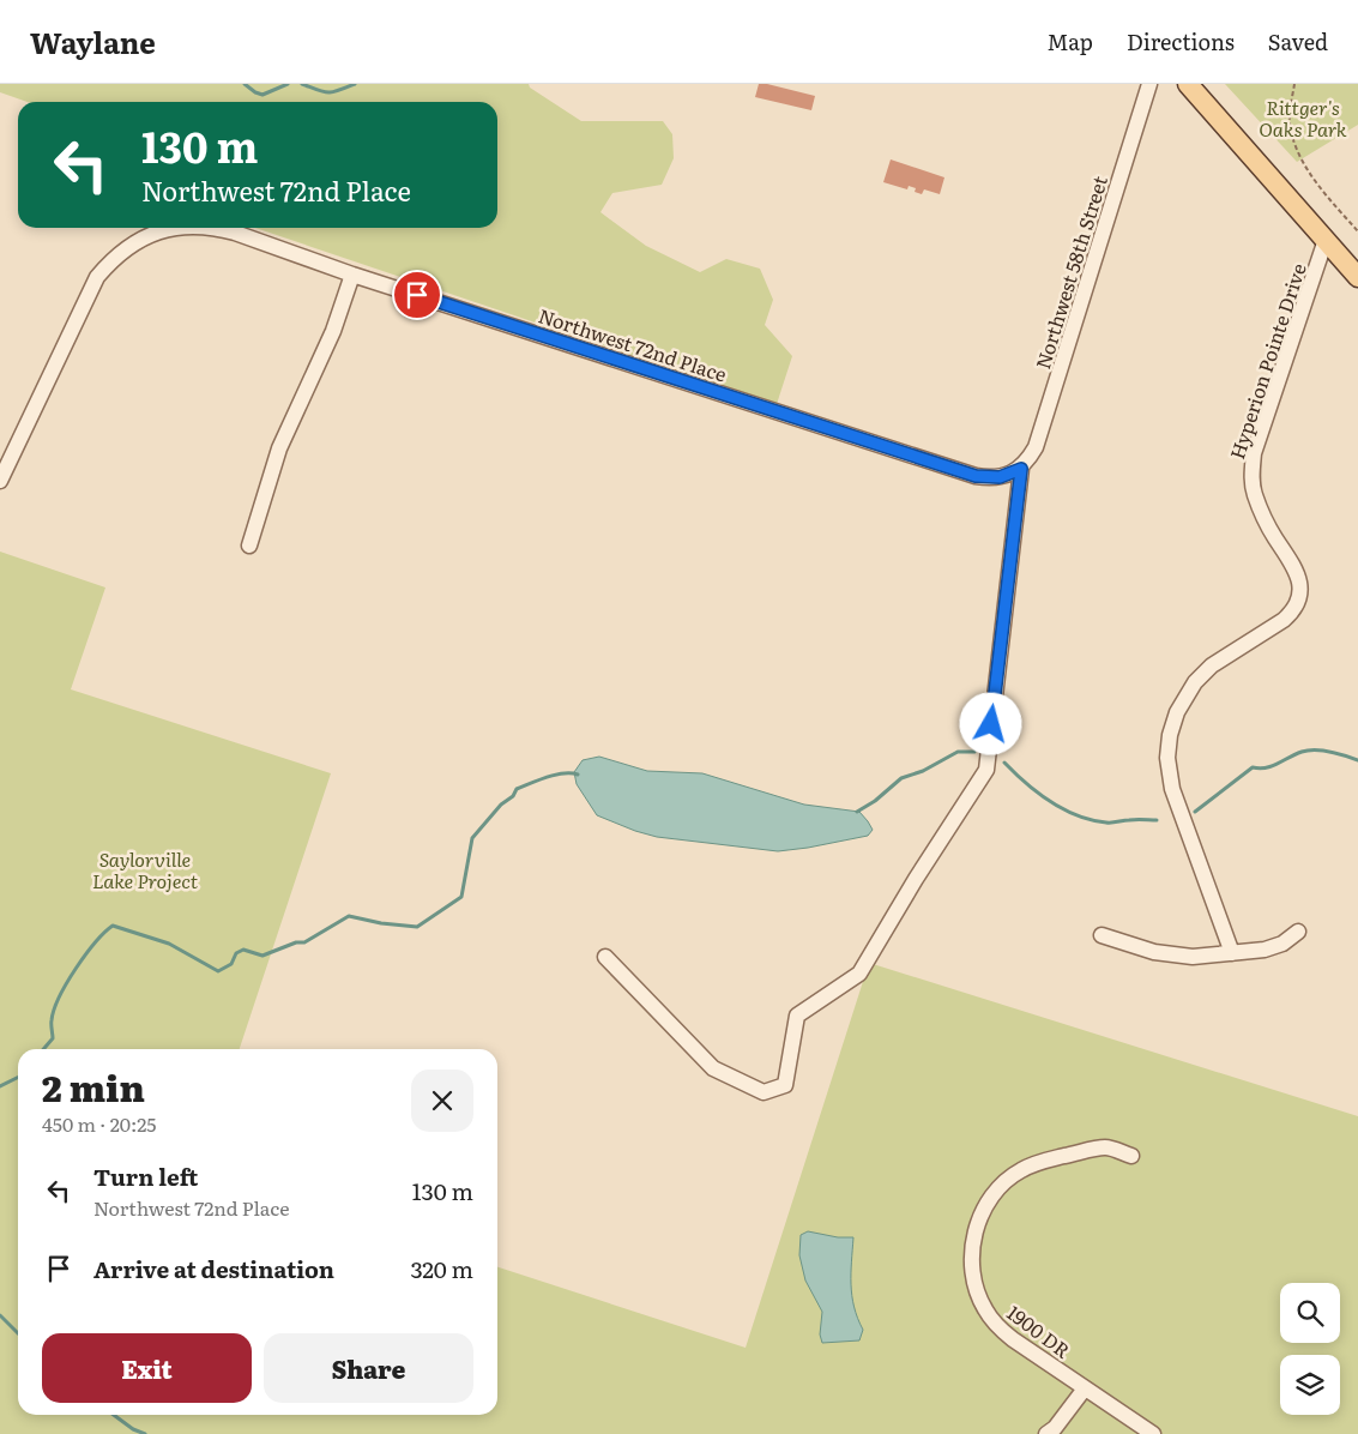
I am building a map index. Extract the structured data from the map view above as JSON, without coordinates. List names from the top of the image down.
{
  "streets": {
    "street": [
      "Northwest 58th Street",
      "Northwest 72nd Place",
      "Hyperion Pointe Drive",
      "1900 DR"
    ]
  },
  "crossings": [
    ["Northwest 58th Street", "Northwest 72nd Place"]
  ],
  "parks": ["Rittger's Oaks Park", "Saylorville Lake Project"],
  "page": {
    "header": "Waylane",
    "nav": ["Map", "Directions", "Saved"],
    "turn": ["130 m", "Northwest 72nd Place"],
    "heading": ["2 min", "450 m · 20:25"],
    "list": [
      {
        "name": "Turn left",
        "note": "Northwest 72nd Place",
        "value": "130 m"
      },
      {
        "name": "Arrive at destination",
        "value": "320 m"
      }
    ],
    "buttons": ["Exit", "Share"]
  }
}
